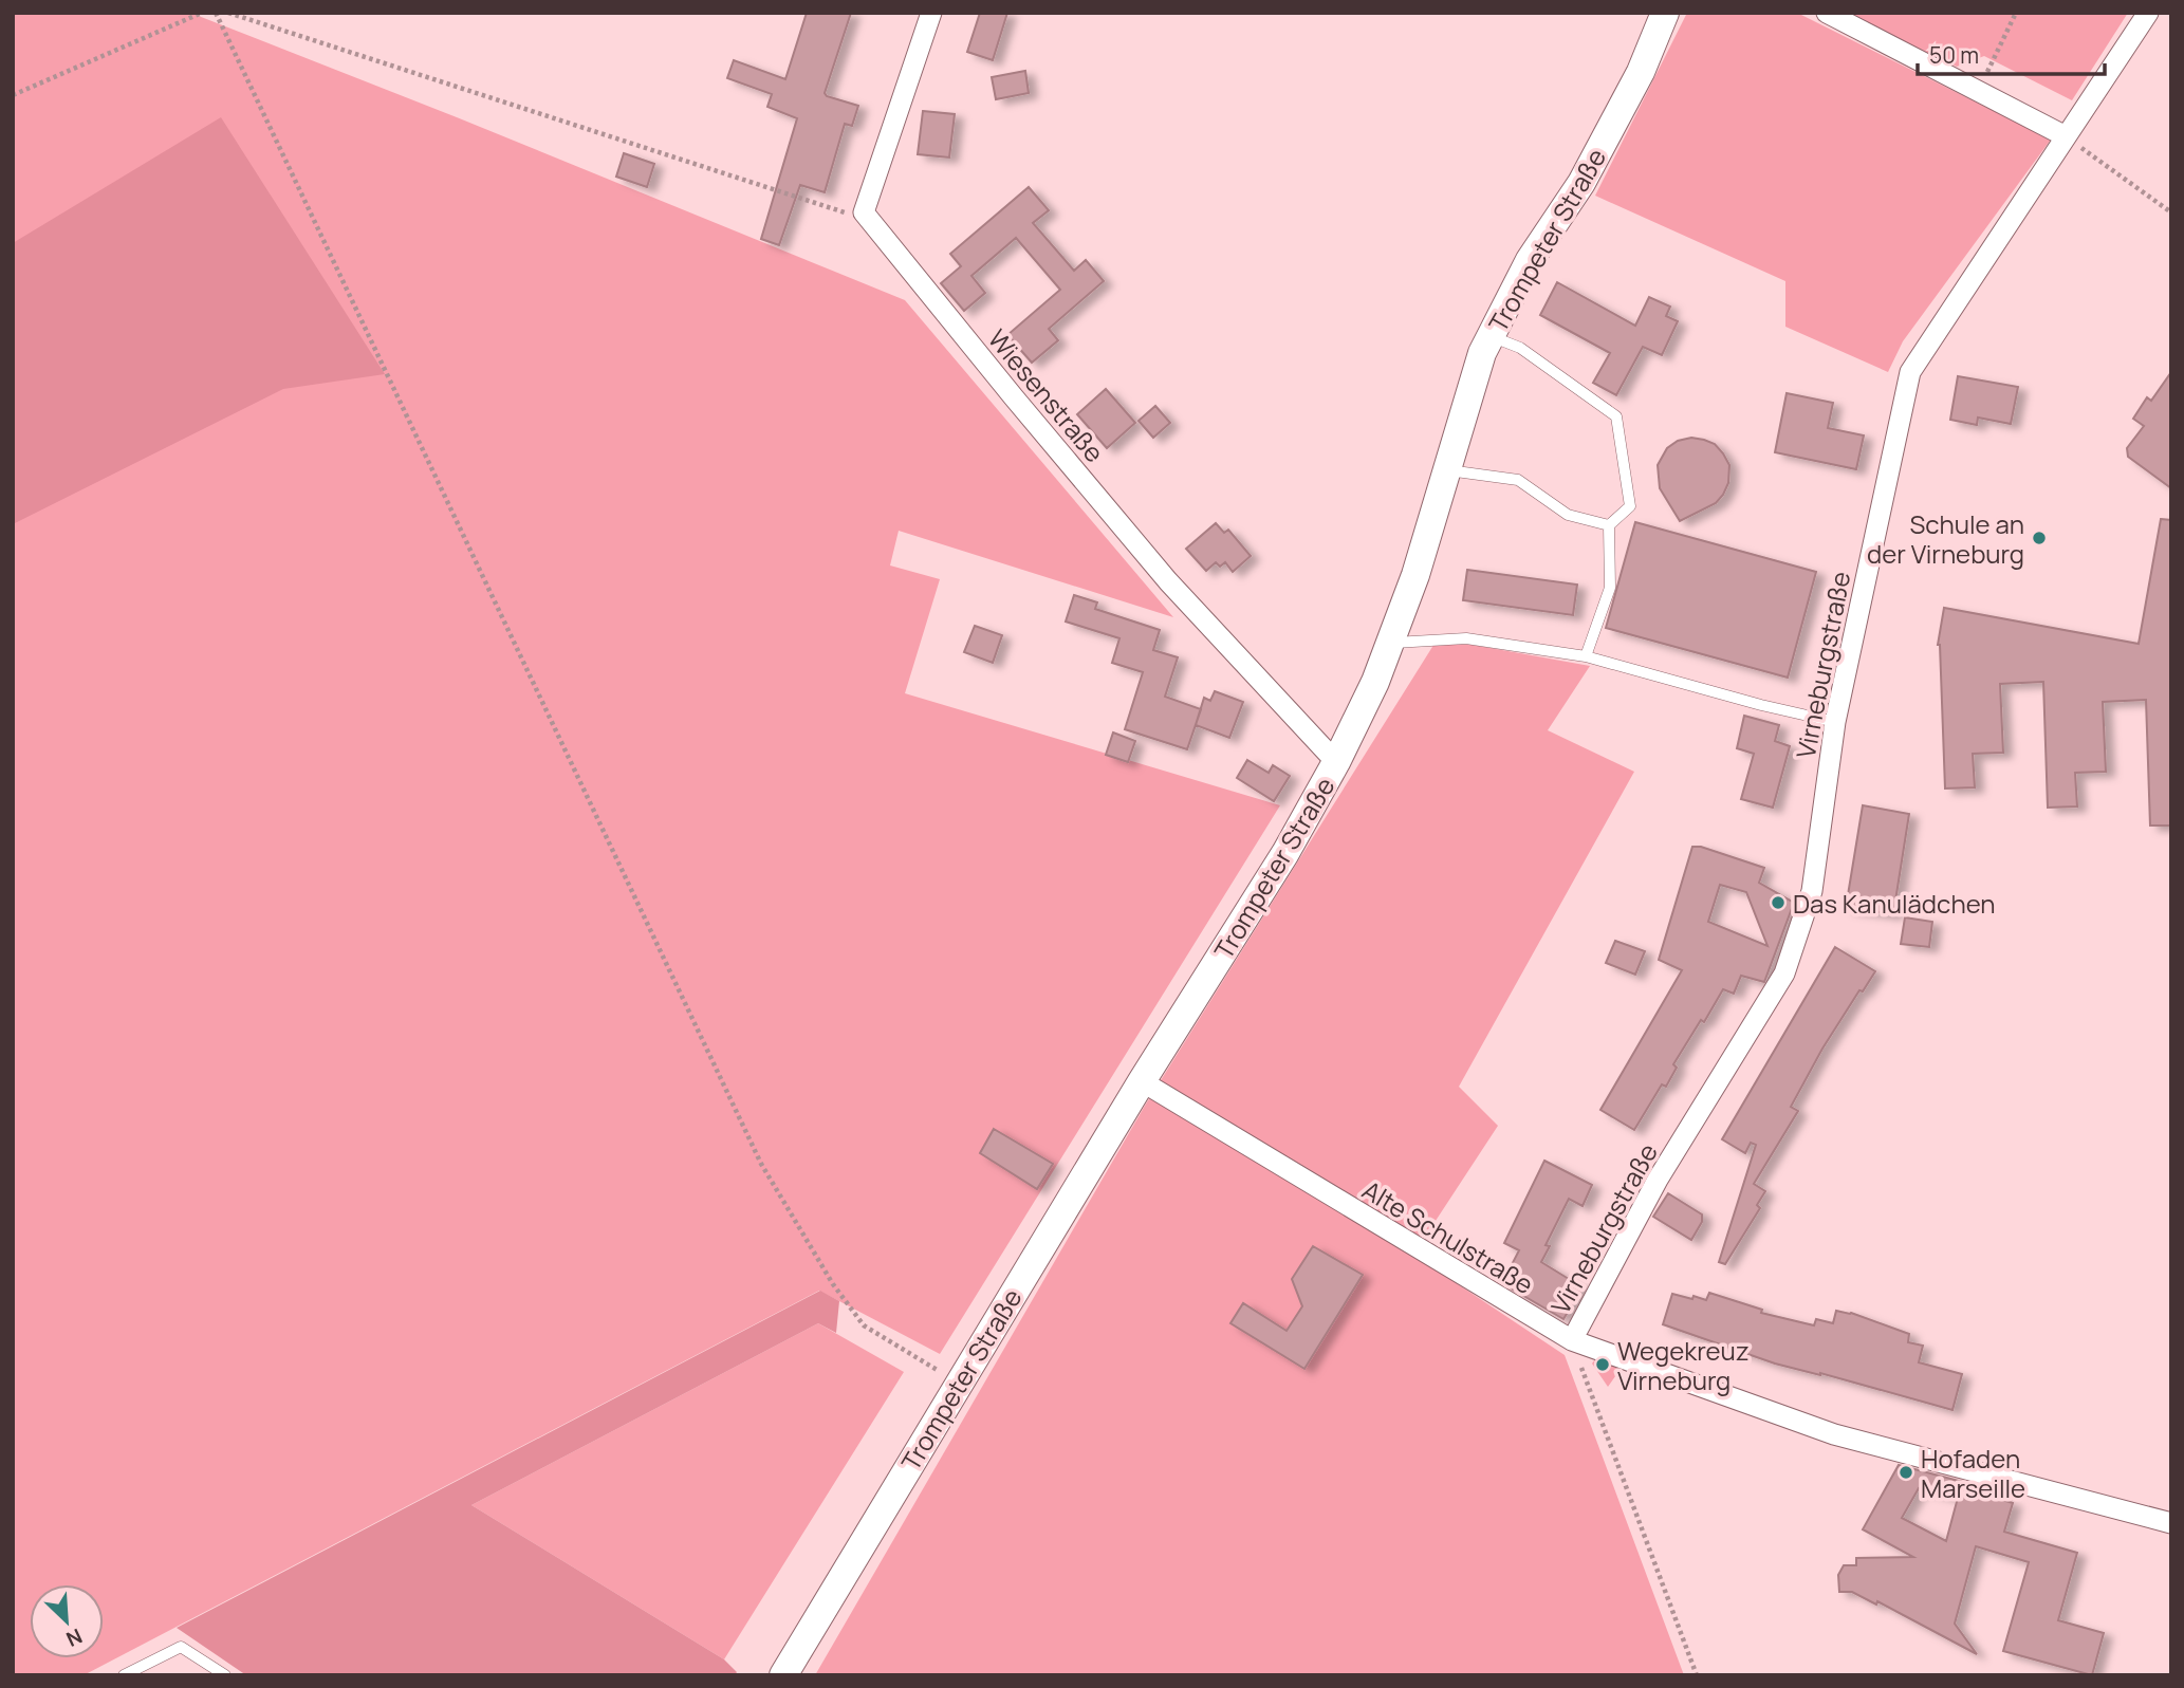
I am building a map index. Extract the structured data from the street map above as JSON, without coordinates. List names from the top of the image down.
{
  "streets": {
    "main road": ["Trompeter Straße"],
    "street": ["Wiesenstraße", "Virneburgstraße", "Alte Schulstraße"]
  },
  "crossings": [
    ["Trompeter Straße", "Wiesenstraße"],
    ["Trompeter Straße", "Alte Schulstraße"],
    ["Virneburgstraße", "Alte Schulstraße"]
  ],
  "places": [
    "Schule an der Virneburg",
    "Das Kanulädchen",
    "Wegekreuz Virneburg",
    "Hofaden Marseille"
  ],
  "scale_bar": "50 m",
  "north": "bottom right"
}
